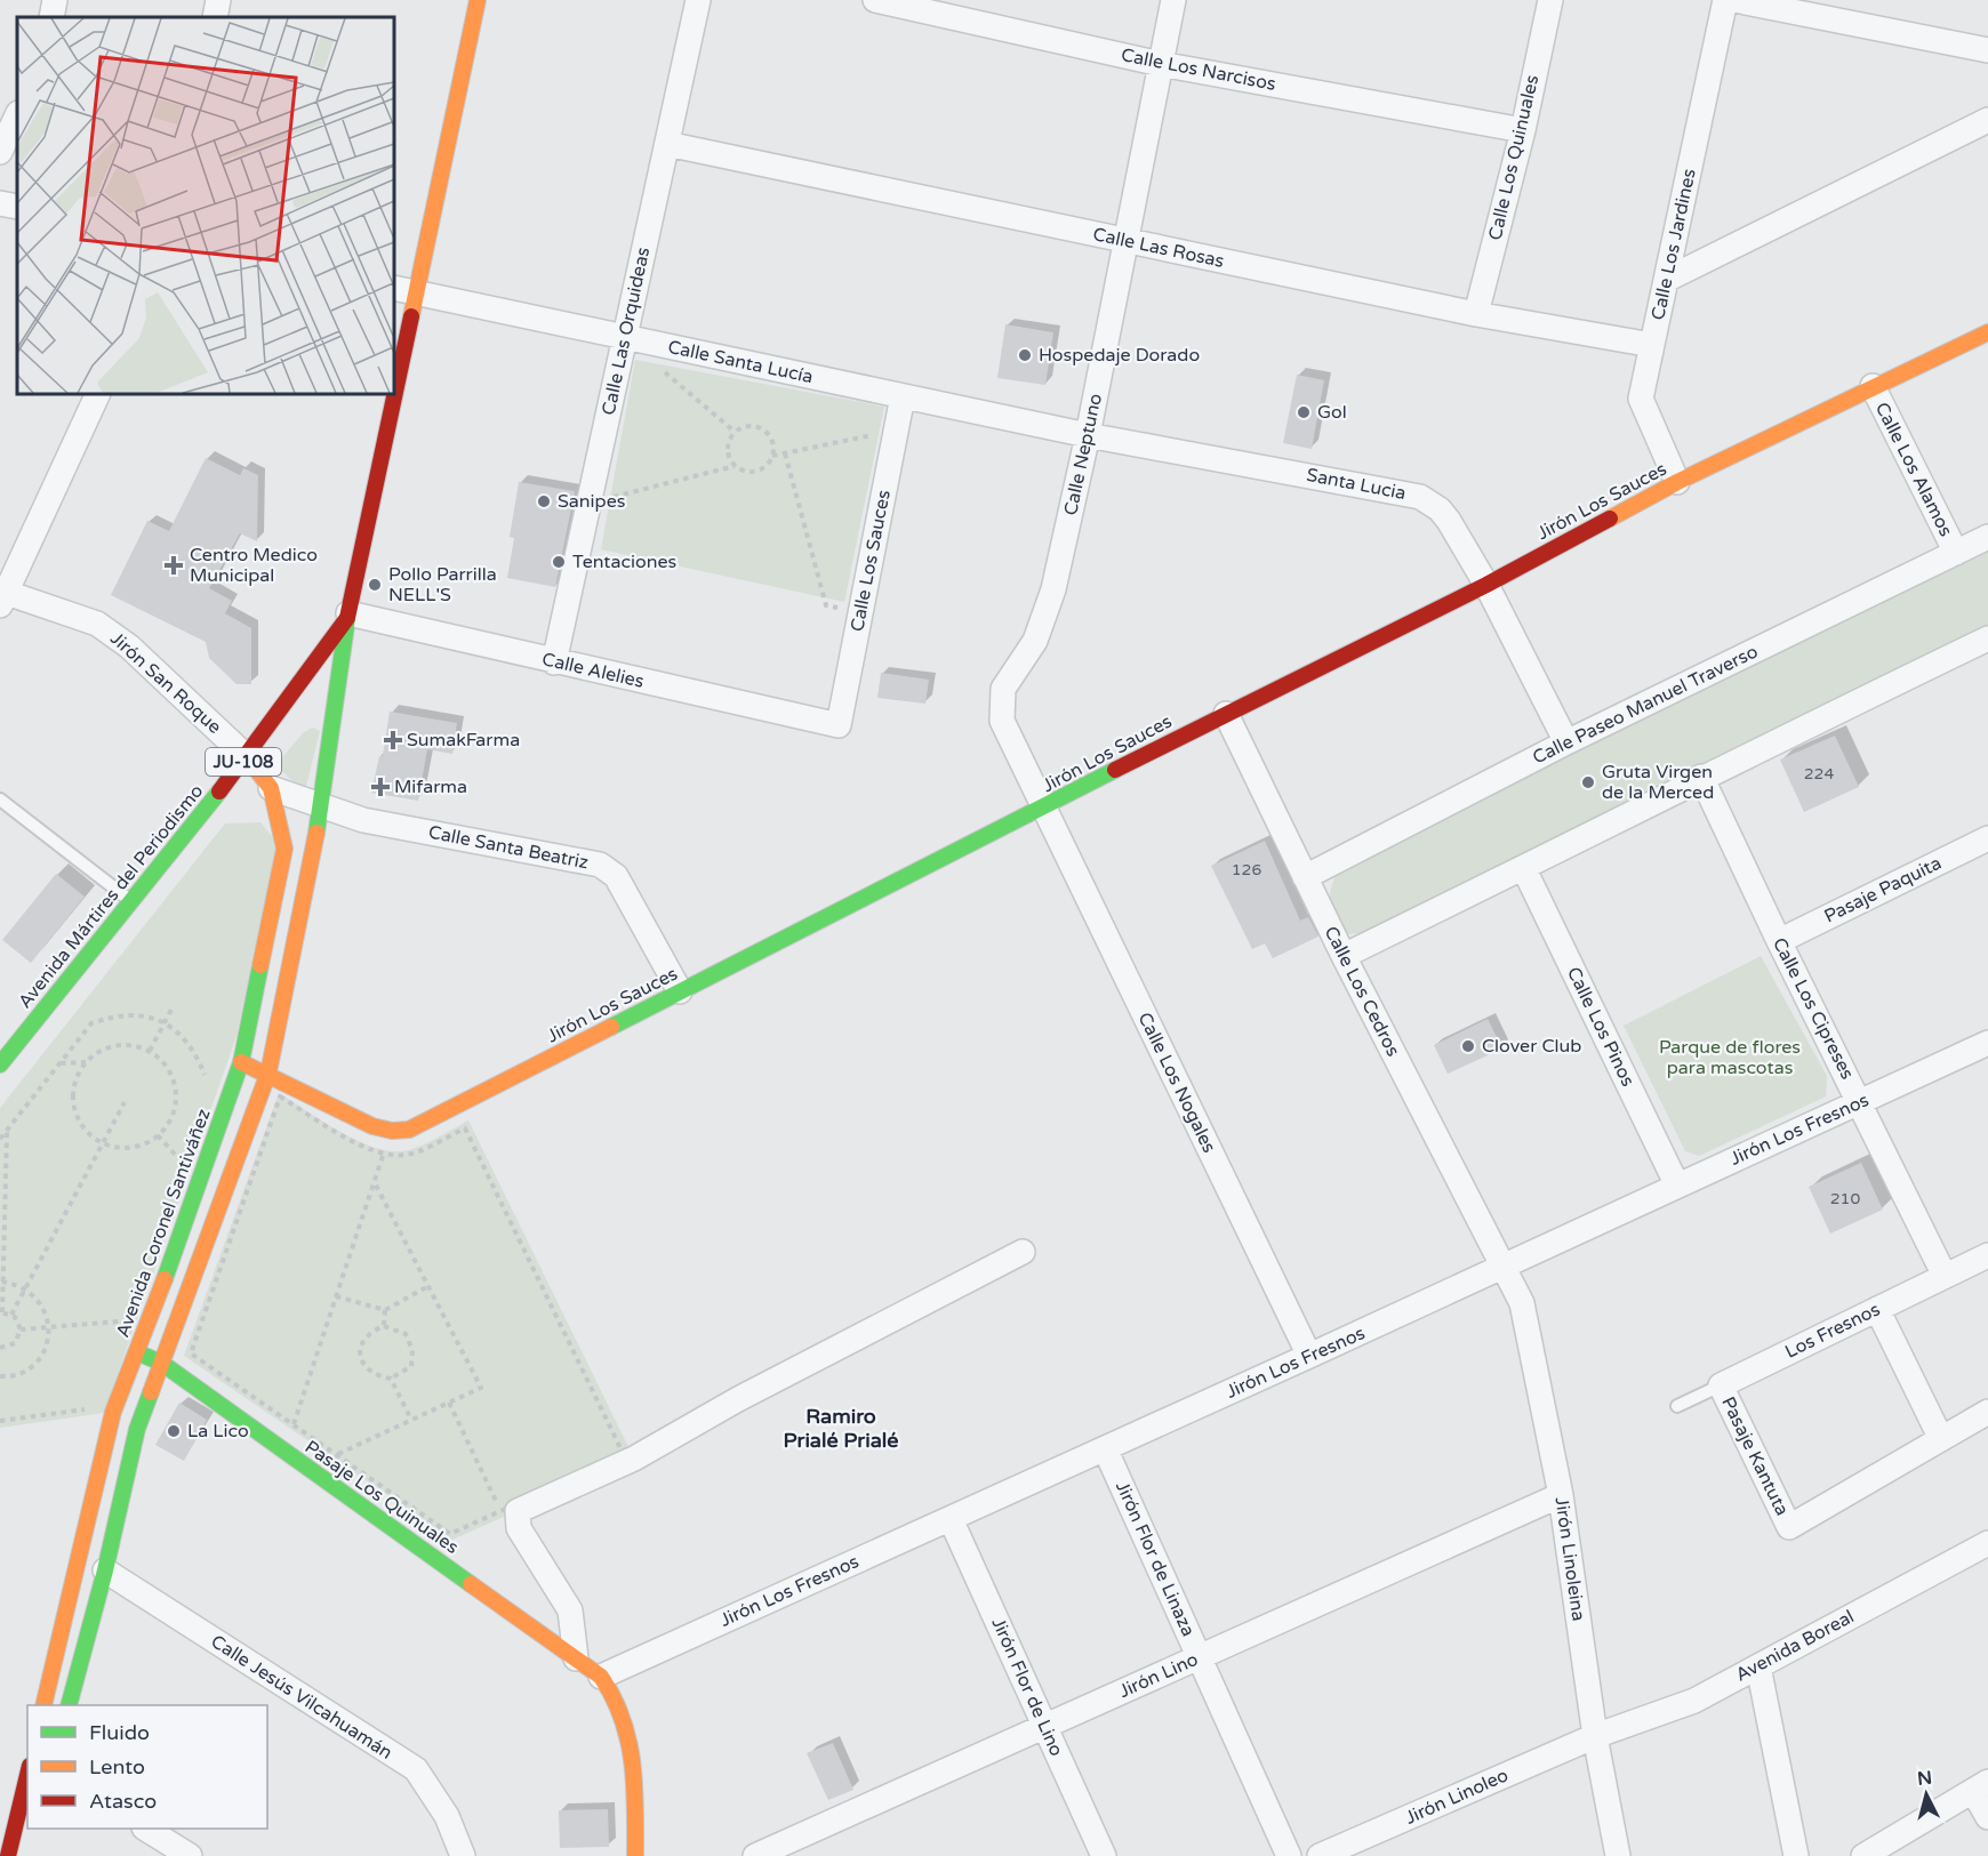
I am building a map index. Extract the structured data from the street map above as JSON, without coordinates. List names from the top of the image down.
{
  "streets": {
    "street": [
      "Calle Los Narcisos",
      "Calle Los Quinuales",
      "Calle Los Jardines",
      "Calle Las Rosas",
      "Calle Las Orquideas",
      "Calle Santa Lucía",
      "Calle Neptuno",
      "Calle Los Alamos",
      "Santa Lucia",
      "Jirón Los Sauces",
      "Calle Los Sauces",
      "Calle Alelies",
      "Jirón San Roque",
      "Calle Paseo Manuel Traverso",
      "JU-108",
      "Calle Santa Beatriz",
      "Pasaje Paquita",
      "Avenida Mártires del Periodismo",
      "Calle Los Cedros",
      "Calle Los Cipreses",
      "Calle Los Pinos",
      "Calle Los Nogales",
      "Jirón Los Fresnos",
      "Avenida Coronel Santiváñez",
      "Los Fresnos",
      "Pasaje Kantuta",
      "Pasaje Los Quinuales",
      "Jirón Flor de Linaza",
      "Jirón Linoleina",
      "Avenida Boreal",
      "Jirón Lino",
      "Jirón Flor de Lino",
      "Calle Jesús Vilcahuamán",
      "Jirón Linoleo"
    ]
  },
  "crossings": [
    ["Calle Los Narcisos", "Calle Los Quinuales"],
    ["Calle Los Narcisos", "Calle Neptuno"],
    ["Calle Los Quinuales", "Calle Las Rosas"],
    ["Calle Los Jardines", "Calle Las Rosas"],
    ["Calle Los Jardines", "Jirón Los Sauces"],
    ["Calle Las Rosas", "Calle Las Orquideas"],
    ["Calle Las Rosas", "Calle Neptuno"],
    ["Calle Las Orquideas", "Calle Santa Lucía"],
    ["Calle Las Orquideas", "Calle Alelies"],
    ["Calle Santa Lucía", "Calle Neptuno"],
    ["Calle Santa Lucía", "Santa Lucia"],
    ["Calle Santa Lucía", "Calle Los Sauces"],
    ["Calle Santa Lucía", "Avenida Mártires del Periodismo"],
    ["Calle Neptuno", "Santa Lucia"],
    ["Calle Neptuno", "Jirón Los Sauces"],
    ["Calle Neptuno", "Calle Los Nogales"],
    ["Calle Los Alamos", "Jirón Los Sauces"],
    ["Calle Los Alamos", "Calle Paseo Manuel Traverso"],
    ["Santa Lucia", "Jirón Los Sauces"],
    ["Santa Lucia", "Calle Paseo Manuel Traverso"],
    ["Jirón Los Sauces", "Calle Santa Beatriz"],
    ["Jirón Los Sauces", "Calle Los Cedros"],
    ["Jirón Los Sauces", "Calle Los Nogales"],
    ["Jirón Los Sauces", "Avenida Coronel Santiváñez"],
    ["Calle Los Sauces", "Calle Alelies"],
    ["Calle Alelies", "Avenida Mártires del Periodismo"],
    ["Jirón San Roque", "Avenida Mártires del Periodismo"],
    ["Jirón San Roque", "Avenida Coronel Santiváñez"],
    ["Calle Paseo Manuel Traverso", "Calle Los Cedros"],
    ["Calle Santa Beatriz", "Avenida Mártires del Periodismo"],
    ["Calle Santa Beatriz", "Avenida Coronel Santiváñez"],
    ["Pasaje Paquita", "Calle Los Cipreses"],
    ["Avenida Mártires del Periodismo", "Avenida Coronel Santiváñez"],
    ["Calle Los Cedros", "Jirón Los Fresnos"],
    ["Calle Los Cedros", "Jirón Linoleina"],
    ["Calle Los Cipreses", "Jirón Los Fresnos"],
    ["Calle Los Cipreses", "Los Fresnos"],
    ["Calle Los Pinos", "Jirón Los Fresnos"],
    ["Calle Los Nogales", "Jirón Los Fresnos"],
    ["Jirón Los Fresnos", "Pasaje Los Quinuales"],
    ["Jirón Los Fresnos", "Jirón Flor de Linaza"],
    ["Jirón Los Fresnos", "Jirón Linoleina"],
    ["Jirón Los Fresnos", "Jirón Flor de Lino"],
    ["Avenida Coronel Santiváñez", "Pasaje Los Quinuales"],
    ["Los Fresnos", "Pasaje Kantuta"],
    ["Jirón Flor de Linaza", "Jirón Lino"],
    ["Jirón Linoleina", "Avenida Boreal"],
    ["Jirón Linoleina", "Jirón Lino"],
    ["Jirón Linoleina", "Jirón Linoleo"],
    ["Avenida Boreal", "Jirón Linoleo"],
    ["Jirón Lino", "Jirón Flor de Lino"]
  ],
  "districts": ["Ramiro Prialé Prialé"],
  "parks": ["Parque de flores para mascotas"],
  "places": {
    "other": [
      "Hospedaje Dorado",
      "Gol",
      "Sanipes",
      "Tentaciones",
      "Pollo Parrilla NELL'S",
      "Gruta Virgen de la Merced",
      "Clover Club",
      "La Lico"
    ],
    "health": ["Centro Medico Municipal", "SumakFarma", "Mifarma"]
  },
  "house_numbers": ["224", "126", "210"],
  "legend": ["Fluido", "Lento", "Atasco"],
  "north": "top"
}
